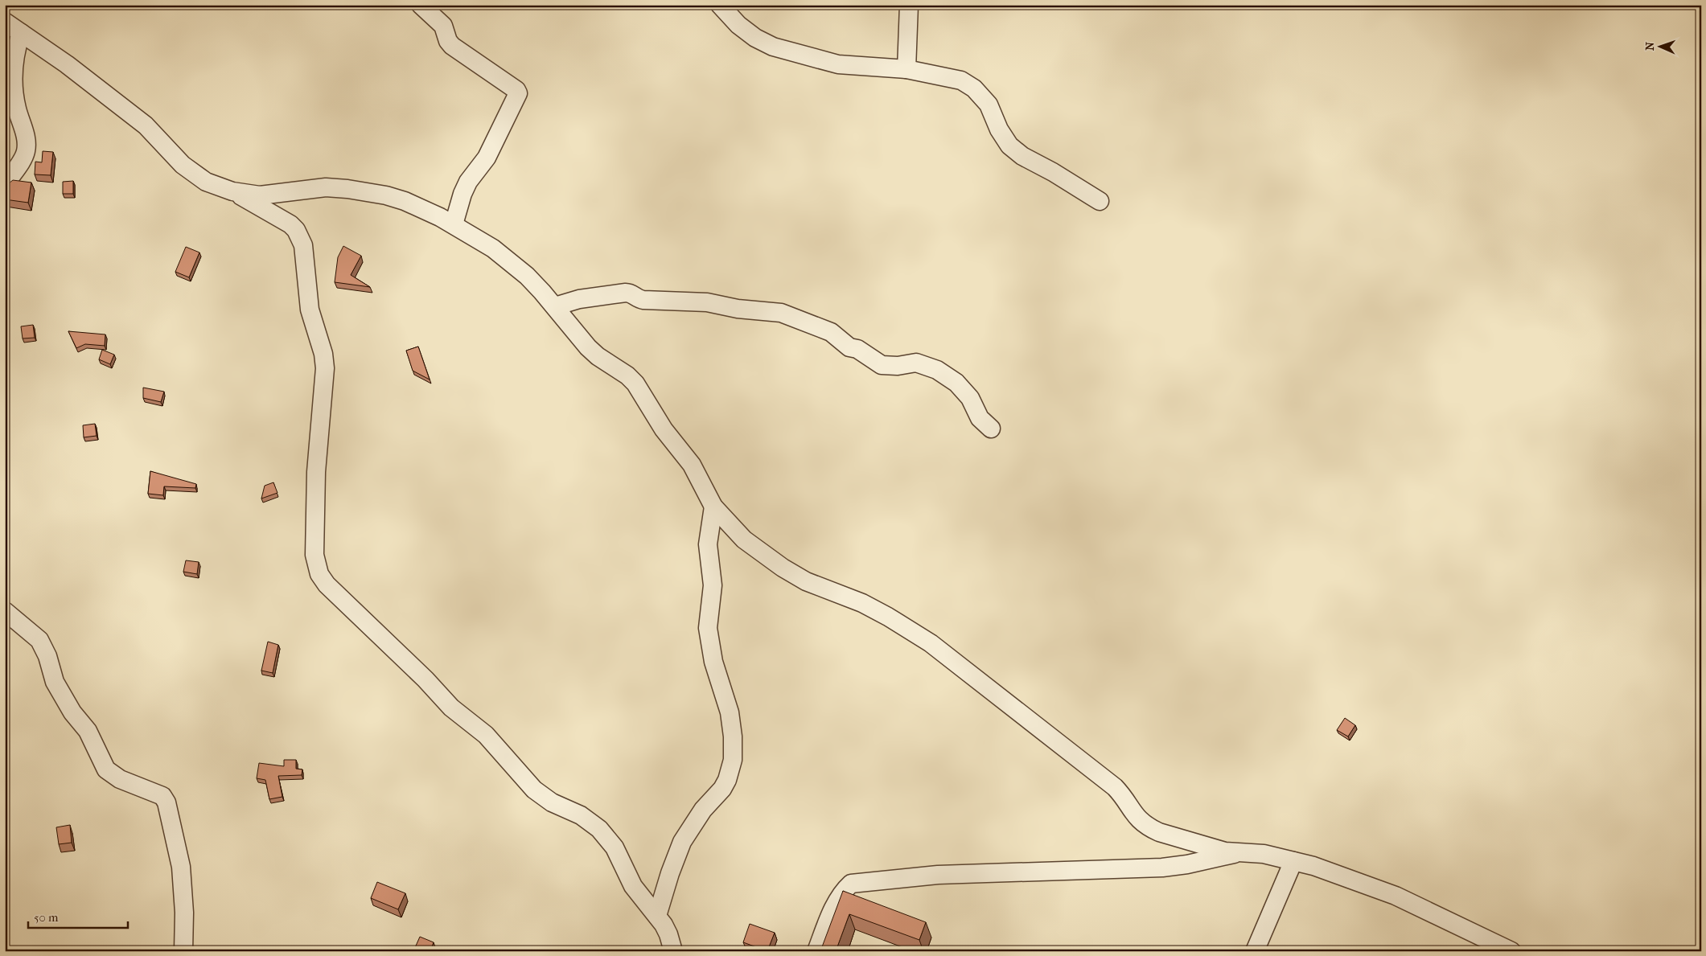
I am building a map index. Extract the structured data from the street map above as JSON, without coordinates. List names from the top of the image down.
{
  "scale_bar": "50 m",
  "north": "left"
}
